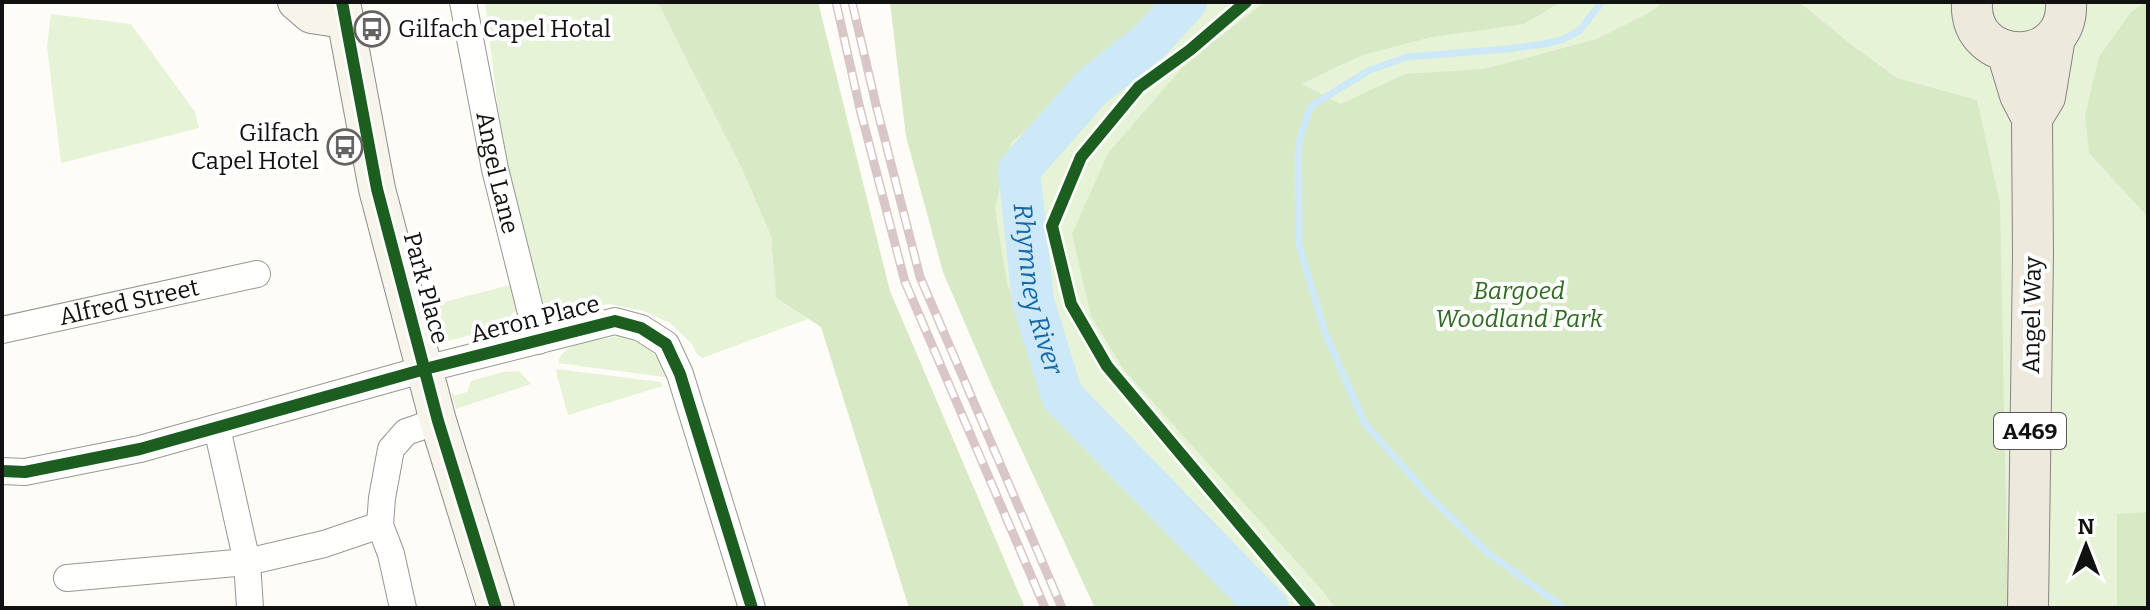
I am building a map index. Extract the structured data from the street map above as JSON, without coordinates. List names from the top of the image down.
{
  "streets": {
    "main road": ["Angel Way", "A469"],
    "street": [
      "Angel Lane",
      "Park Place",
      "Alfred Street",
      "Aeron Place"
    ]
  },
  "crossings": [
    ["Angel Lane", "Aeron Place"],
    ["Park Place", "Aeron Place"],
    ["Angel Way", "A469"]
  ],
  "water": ["Rhymney River"],
  "parks": ["Bargoed Woodland Park"],
  "places": {
    "bus stop": ["Gilfach Capel Hotal", "Gilfach Capel Hotel"]
  },
  "north": "top"
}
